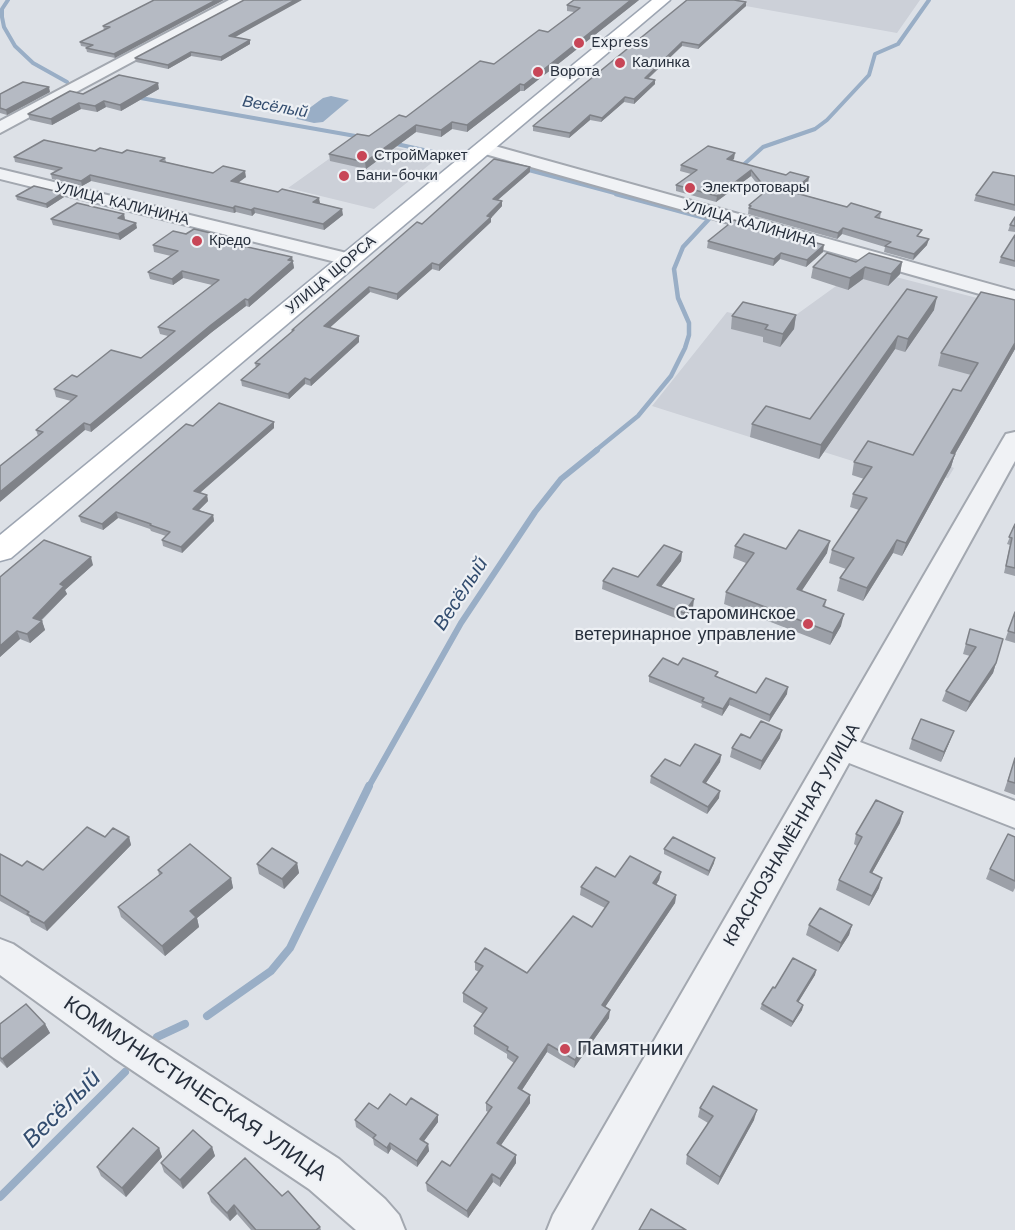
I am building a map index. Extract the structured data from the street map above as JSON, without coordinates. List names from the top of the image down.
{
  "streets": {
    "main road": ["УЛИЦА ЩОРСА"],
    "street": ["УЛИЦА КАЛИНИНА", "КРАСНОЗНАМЁННАЯ УЛИЦА", "КОММУНИСТИЧЕСКАЯ УЛИЦА"]
  },
  "crossings": [
    ["УЛИЦА КАЛИНИНА", "УЛИЦА ЩОРСА"]
  ],
  "water": ["Весёлый"],
  "places": [
    "Express",
    "Калинка",
    "Ворота",
    "СтройМаркет",
    "Бани-бочки",
    "Электротовары",
    "Кредо",
    "Староминское ветеринарное управление",
    "Памятники"
  ]
}
